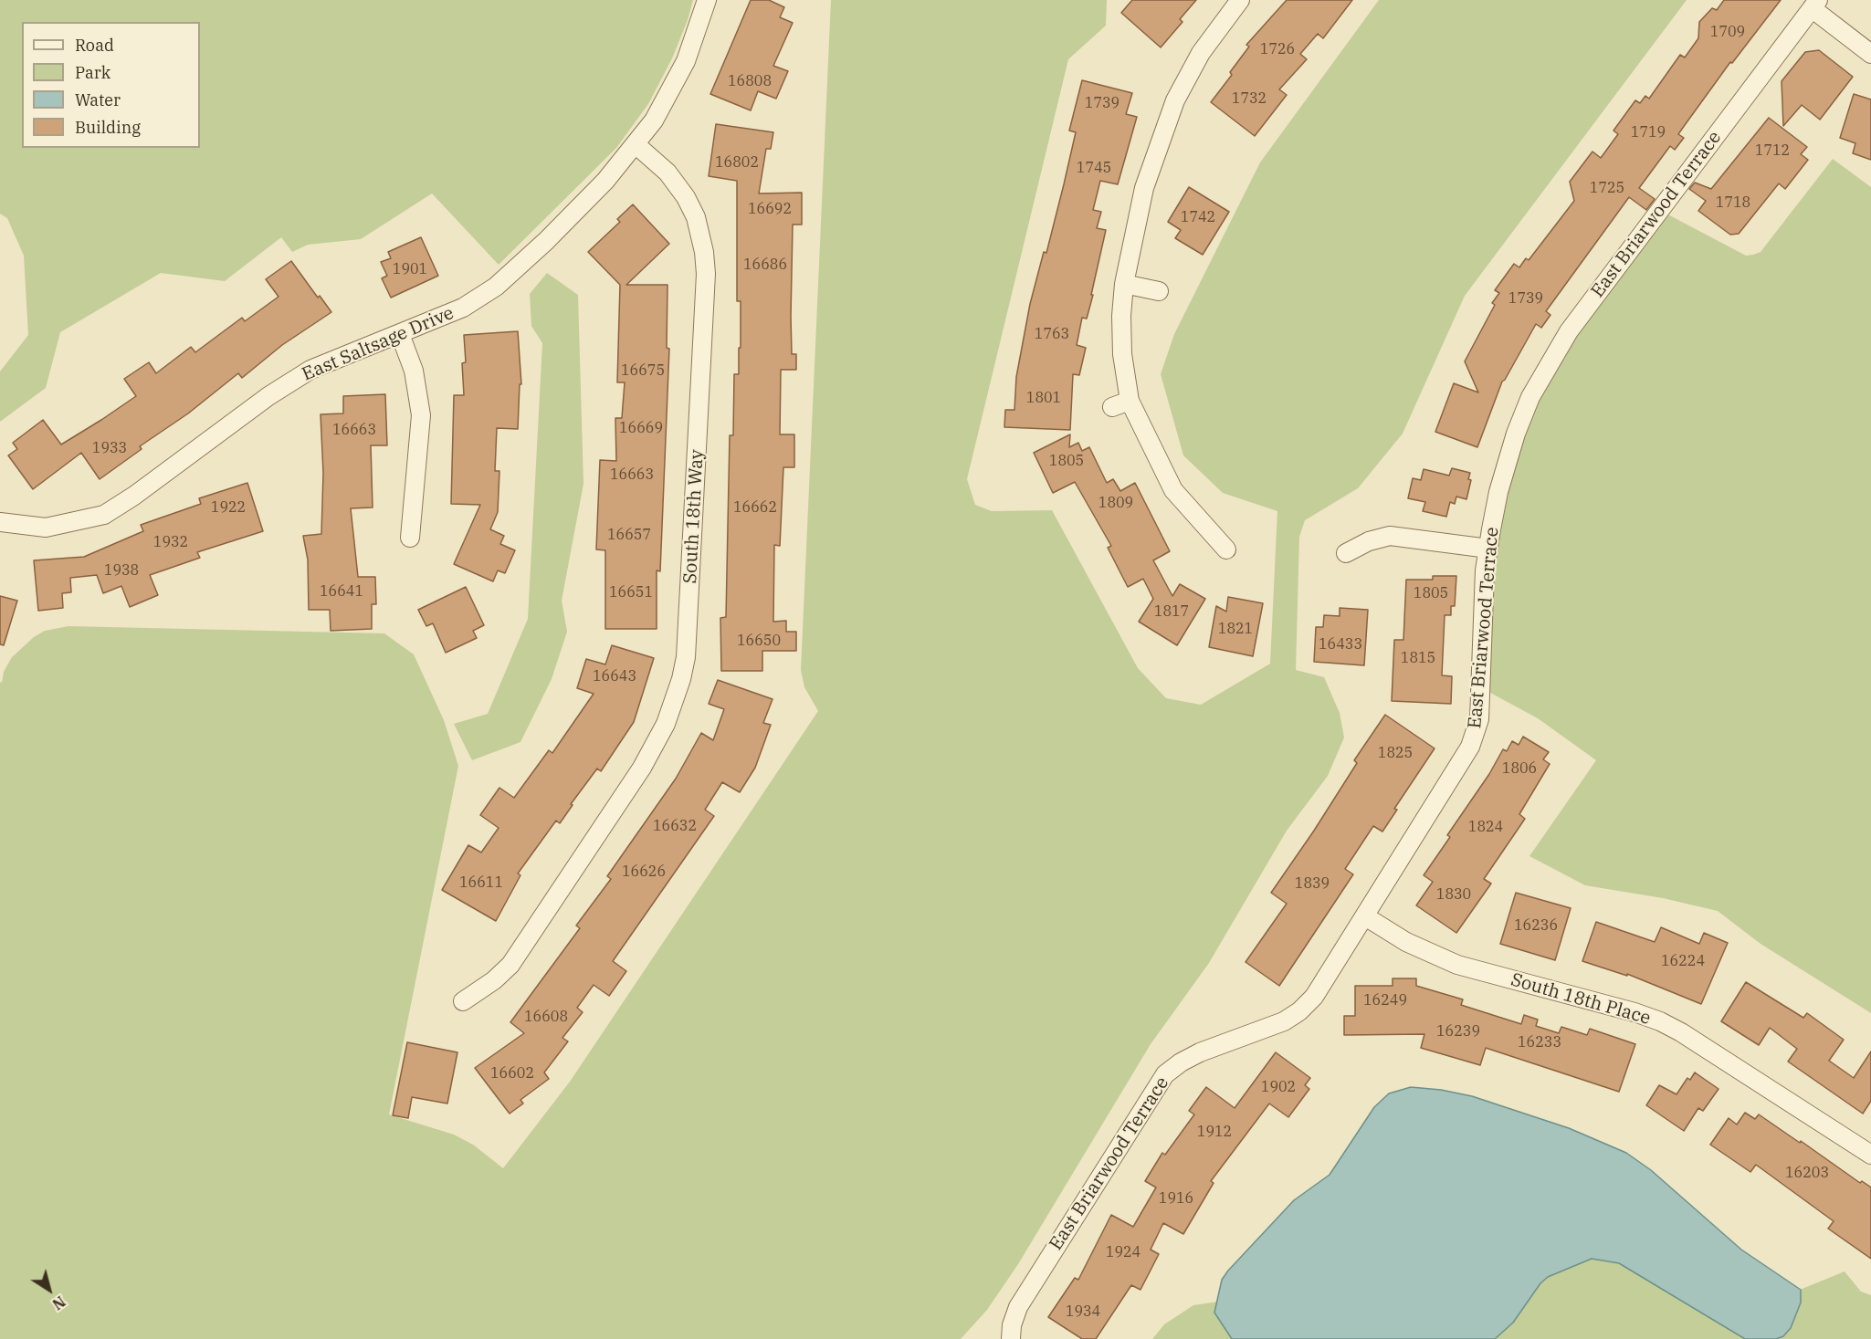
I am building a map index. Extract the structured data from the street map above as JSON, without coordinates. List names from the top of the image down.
{
  "streets": {
    "street": [
      "East Briarwood Terrace",
      "East Saltsage Drive",
      "South 18th Way",
      "South 18th Place"
    ]
  },
  "crossings": [
    ["East Briarwood Terrace", "South 18th Place"],
    ["East Saltsage Drive", "South 18th Way"]
  ],
  "house_numbers": [
    "1709",
    "1726",
    "16808",
    "1732",
    "1739",
    "1719",
    "1712",
    "16802",
    "1745",
    "1725",
    "1718",
    "16692",
    "1742",
    "16686",
    "1901",
    "1739",
    "1763",
    "16675",
    "1801",
    "16669",
    "16663",
    "1933",
    "1805",
    "16663",
    "1809",
    "1922",
    "16662",
    "16657",
    "1932",
    "1938",
    "16641",
    "16651",
    "1805",
    "1817",
    "1821",
    "16650",
    "16433",
    "1815",
    "16643",
    "1825",
    "1806",
    "16632",
    "1824",
    "16626",
    "16611",
    "1839",
    "1830",
    "16236",
    "16224",
    "16249",
    "16608",
    "16239",
    "16233",
    "16602",
    "1902",
    "1912",
    "16203",
    "1916",
    "1924",
    "1934"
  ],
  "legend": [
    "Road",
    "Park",
    "Water",
    "Building"
  ],
  "north": "bottom right"
}
